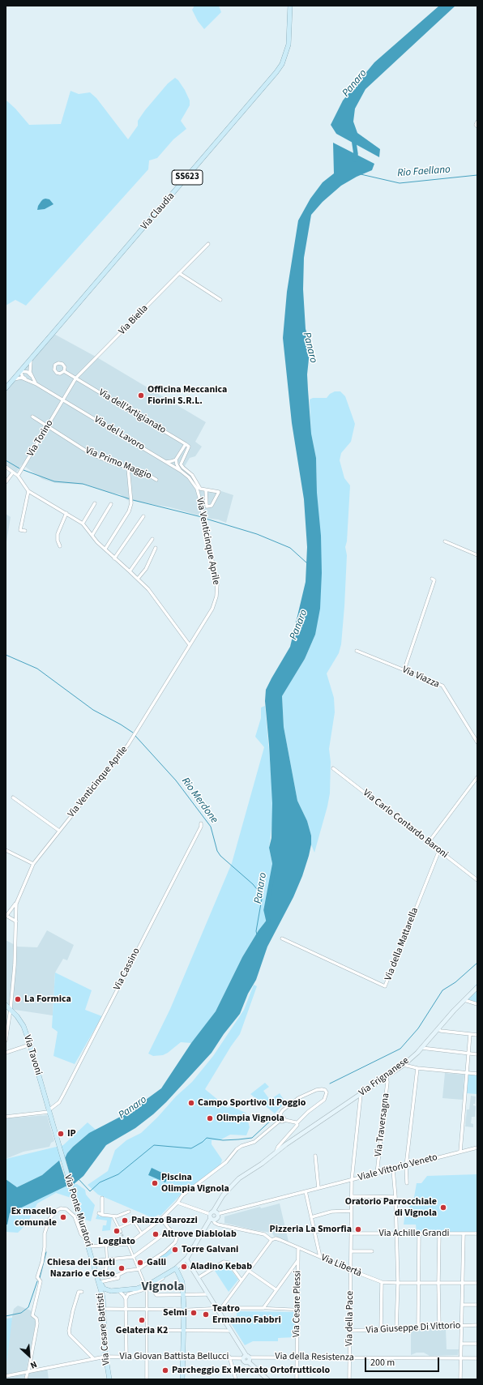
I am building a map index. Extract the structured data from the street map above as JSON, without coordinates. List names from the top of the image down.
{
  "streets": {
    "main road": [
      "SS623",
      "Via Claudia",
      "Via Tavoni",
      "Via Frignanese",
      "Via Ponte Muratori",
      "Via Cesare Battisti"
    ],
    "street": [
      "Via Biella",
      "Via dell'Artigianato",
      "Via del Lavoro",
      "Via Torino",
      "Via Primo Maggio",
      "Via Venticinque Aprile",
      "Via Viazza",
      "Via Carlo Contardo Baroni",
      "Via della Mattarella",
      "Via Cassino",
      "Via Traversagna",
      "Viale Vittorio Veneto",
      "Via Achille Grandi",
      "Via Libertà",
      "Via Cesare Plessi",
      "Via della Pace",
      "Via Giuseppe Di Vittorio",
      "Via Giovan Battista Bellucci",
      "Via della Resistenza"
    ]
  },
  "crossings": [
    ["Via Biella", "Via dell'Artigianato"],
    ["Via Biella", "Via del Lavoro"],
    ["Via Biella", "Via Torino"],
    ["Via del Lavoro", "Via Torino"],
    ["Via del Lavoro", "Via Venticinque Aprile"],
    ["Via Torino", "Via Primo Maggio"],
    ["Via Venticinque Aprile", "Via Tavoni"],
    ["Via Carlo Contardo Baroni", "Via della Mattarella"],
    ["Via Cassino", "Via Tavoni"],
    ["Via Tavoni", "Via Ponte Muratori"],
    ["Via Frignanese", "Via Traversagna"],
    ["Via Frignanese", "Via Libertà"],
    ["Via Frignanese", "Via della Pace"],
    ["Via Traversagna", "Viale Vittorio Veneto"],
    ["Viale Vittorio Veneto", "Via della Pace"],
    ["Via Ponte Muratori", "Via Cesare Battisti"],
    ["Via Achille Grandi", "Via della Pace"],
    ["Via Libertà", "Via Cesare Plessi"],
    ["Via Libertà", "Via della Pace"],
    ["Via Cesare Plessi", "Via della Resistenza"],
    ["Via della Pace", "Via Giuseppe Di Vittorio"],
    ["Via della Pace", "Via della Resistenza"],
    ["Via Cesare Battisti", "Via Giovan Battista Bellucci"],
    ["Via Giovan Battista Bellucci", "Via della Resistenza"]
  ],
  "districts": ["Vignola"],
  "water": ["Panaro", "Rio Faellano", "Rio Merdone"],
  "places": [
    "Officina Meccanica Fiorini S.R.L.",
    "La Formica",
    "Campo Sportivo Il Poggio",
    "Olimpia Vignola",
    "IP",
    "Piscina Olimpia Vignola",
    "Oratorio Parrocchiale di Vignola",
    "Ex macello comunale",
    "Palazzo Barozzi",
    "Pizzeria La Smorfia",
    "Loggiato",
    "Altrove Diablolab",
    "Torre Galvani",
    "Galli",
    "Aladino Kebab",
    "Chiesa dei Santi Nazario e Celso",
    "Selmi",
    "Teatro Ermanno Fabbri",
    "Gelateria K2",
    "Parcheggio Ex Mercato Ortofrutticolo"
  ],
  "scale_bar": "200 m",
  "north": "bottom right"
}
